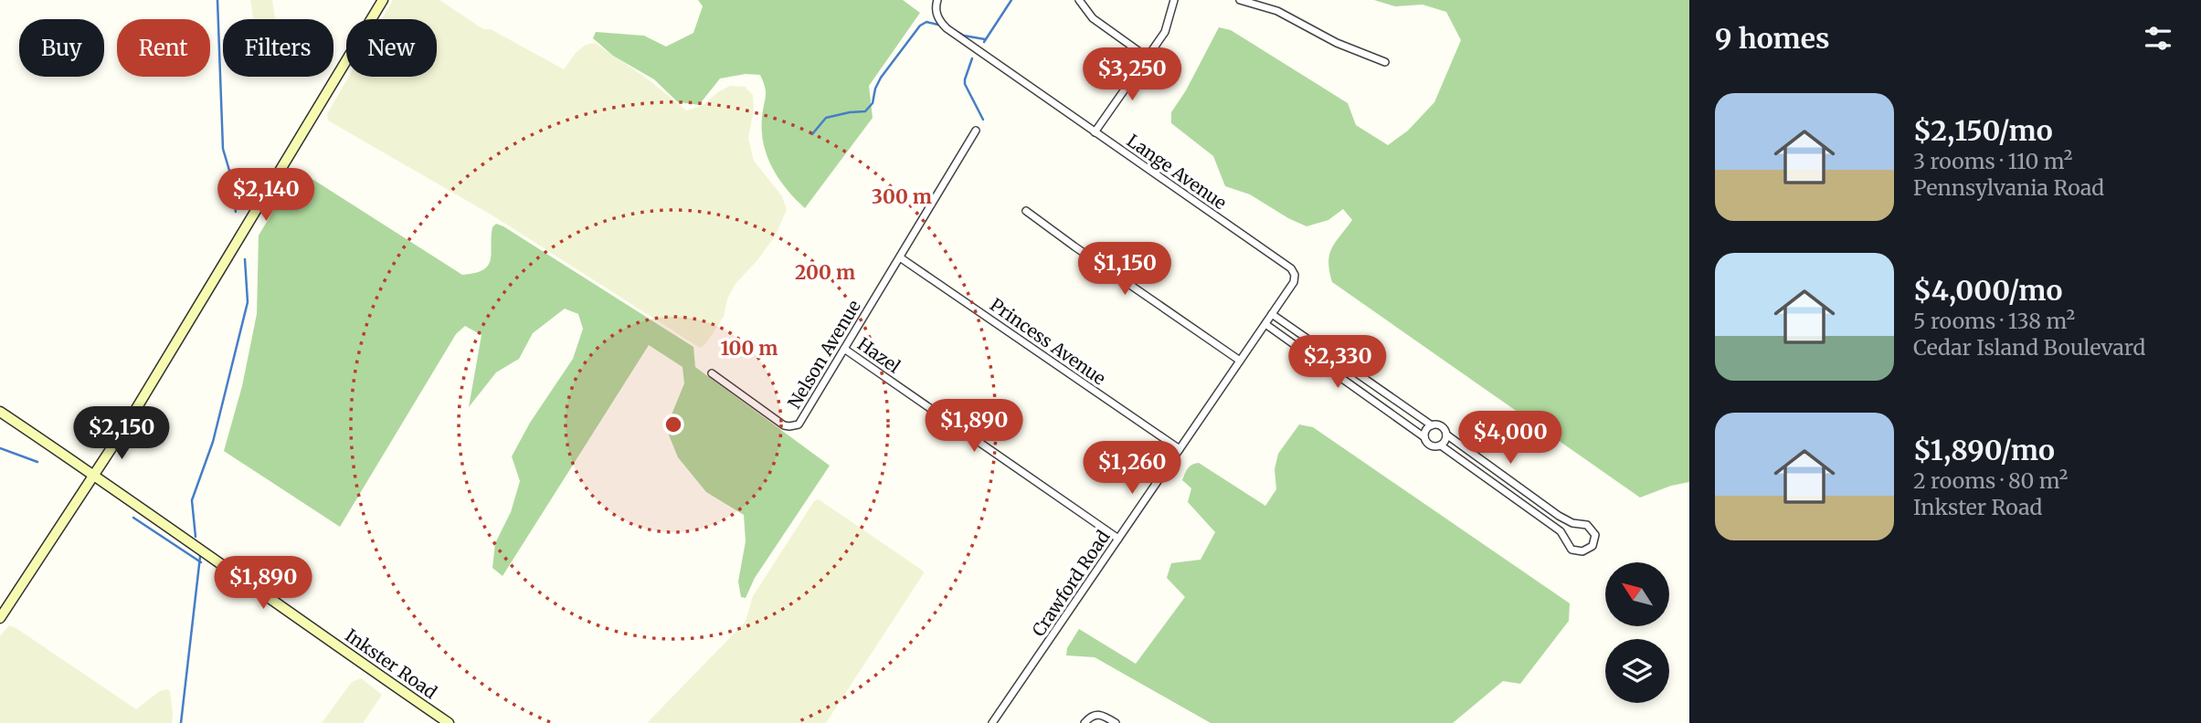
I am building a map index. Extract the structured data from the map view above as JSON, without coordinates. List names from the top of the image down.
{
  "streets": {
    "street": [
      "Lange Avenue",
      "Princess Avenue",
      "Nelson Avenue",
      "Hazel",
      "Crawford Road",
      "Inkster Road"
    ]
  },
  "crossings": [
    ["Lange Avenue", "Crawford Road"],
    ["Princess Avenue", "Nelson Avenue"],
    ["Princess Avenue", "Crawford Road"],
    ["Nelson Avenue", "Hazel"],
    ["Hazel", "Crawford Road"]
  ],
  "north": "top left",
  "page": {
    "heading": "9 homes",
    "chip": [
      "Buy",
      "Rent",
      "Filters",
      "New"
    ],
    "price": [
      "$3,250",
      "$2,140",
      "$1,150",
      "$2,330",
      "$1,890",
      "$2,150",
      "$4,000",
      "$1,260",
      "$1,890"
    ],
    "list": [
      {
        "name": "$2,150/mo",
        "note": "3 rooms · 110 m² · Pennsylvania Road"
      },
      {
        "name": "$4,000/mo",
        "note": "5 rooms · 138 m² · Cedar Island Boulevard"
      },
      {
        "name": "$1,890/mo",
        "note": "2 rooms · 80 m² · Inkster Road"
      }
    ]
  },
  "rings": ["300 m", "200 m", "100 m"]
}
